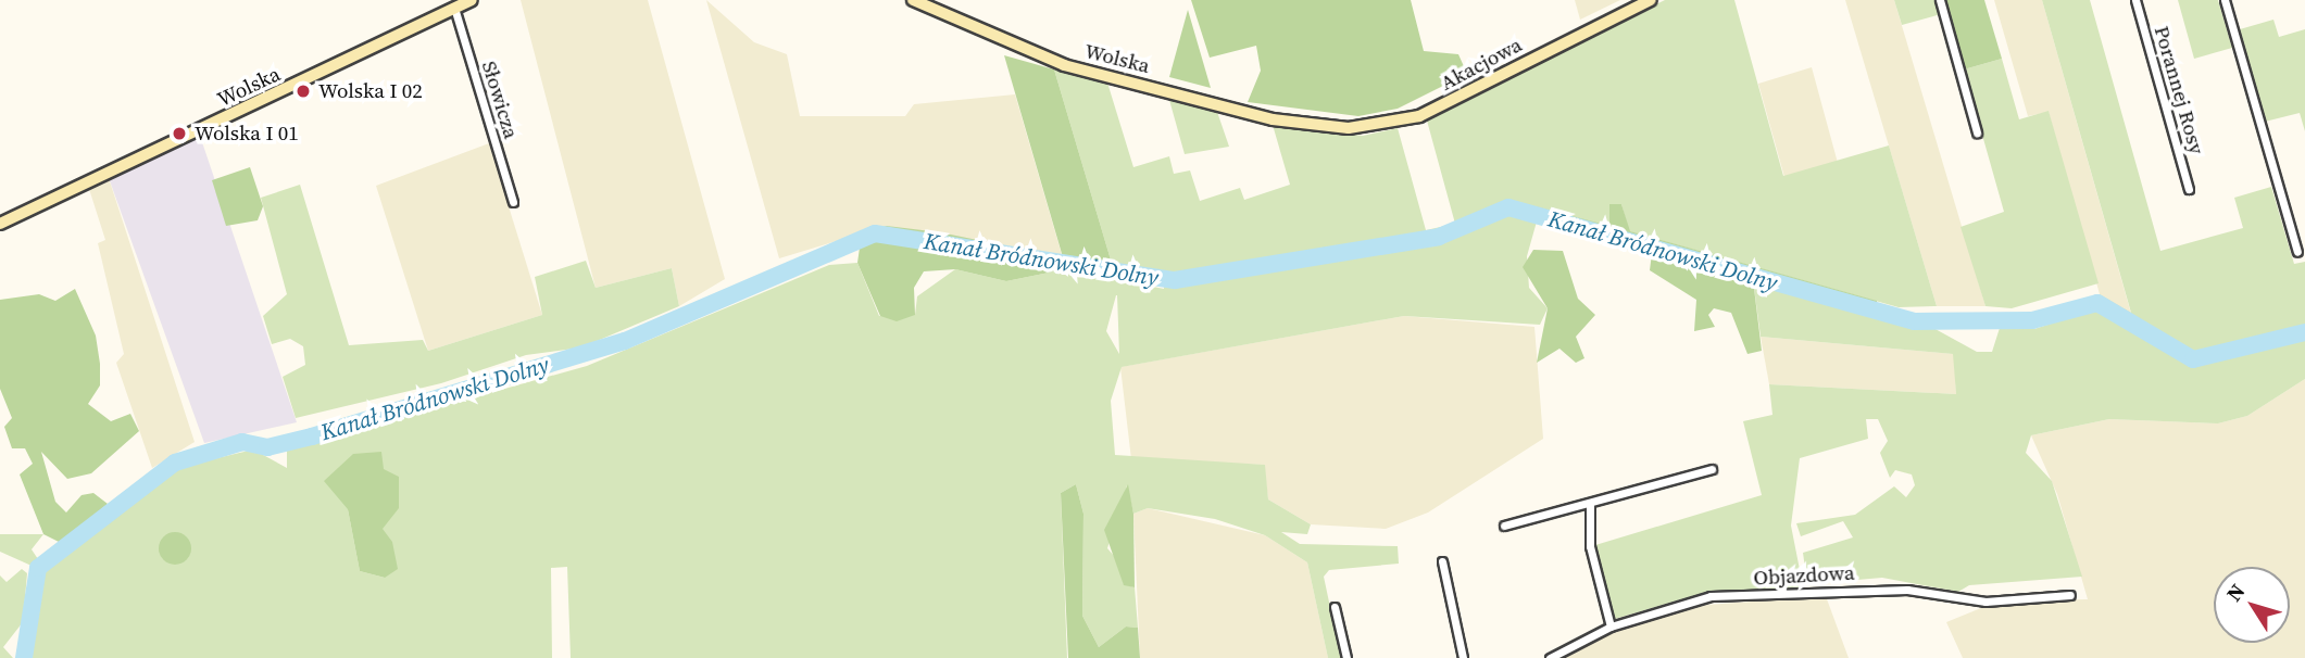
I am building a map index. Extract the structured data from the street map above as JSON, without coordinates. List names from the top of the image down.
{
  "streets": {
    "street": [
      "Wolska",
      "Akacjowa",
      "Porannej Rosy",
      "Słowicza",
      "Objazdowa"
    ]
  },
  "crossings": [
    ["Wolska", "Akacjowa"],
    ["Wolska", "Słowicza"]
  ],
  "water": ["Kanał Bródnowski Dolny"],
  "places": ["Wolska I 02", "Wolska I 01"],
  "north": "top left"
}
